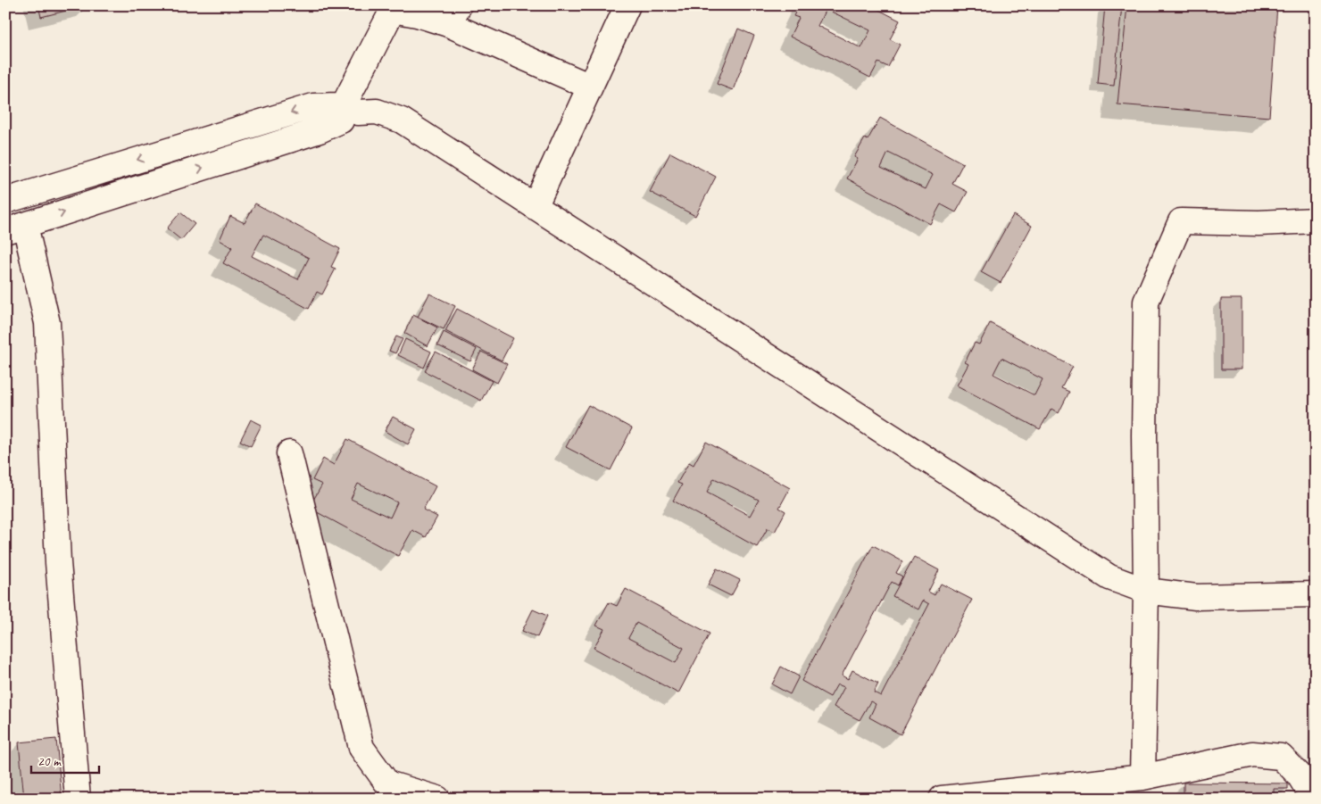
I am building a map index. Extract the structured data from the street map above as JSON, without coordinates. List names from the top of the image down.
{
  "scale_bar": "20 m"
}
